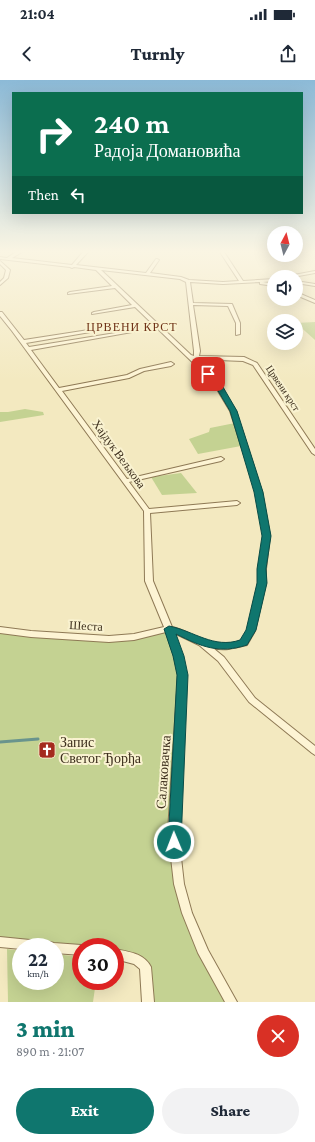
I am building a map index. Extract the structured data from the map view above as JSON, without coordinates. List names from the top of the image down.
{
  "streets": {
    "street": [
      "Црвени крст",
      "Хајдук Вељкова",
      "Шеста",
      "Салаковачка"
    ]
  },
  "crossings": [
    ["Шеста", "Салаковачка"]
  ],
  "districts": ["ЦРВЕНИ КРСТ"],
  "places": {
    "church": ["Запис Светог Ђорђа"]
  },
  "north": "top",
  "page": {
    "status": "21:04",
    "header": "Turnly",
    "turn": ["240 m", "Радоја Домановића"],
    "then": "Then",
    "speed": "22 km/h",
    "limit": "30",
    "heading": ["3 min", "890 m · 21:07"],
    "buttons": ["Exit", "Share"]
  }
}
